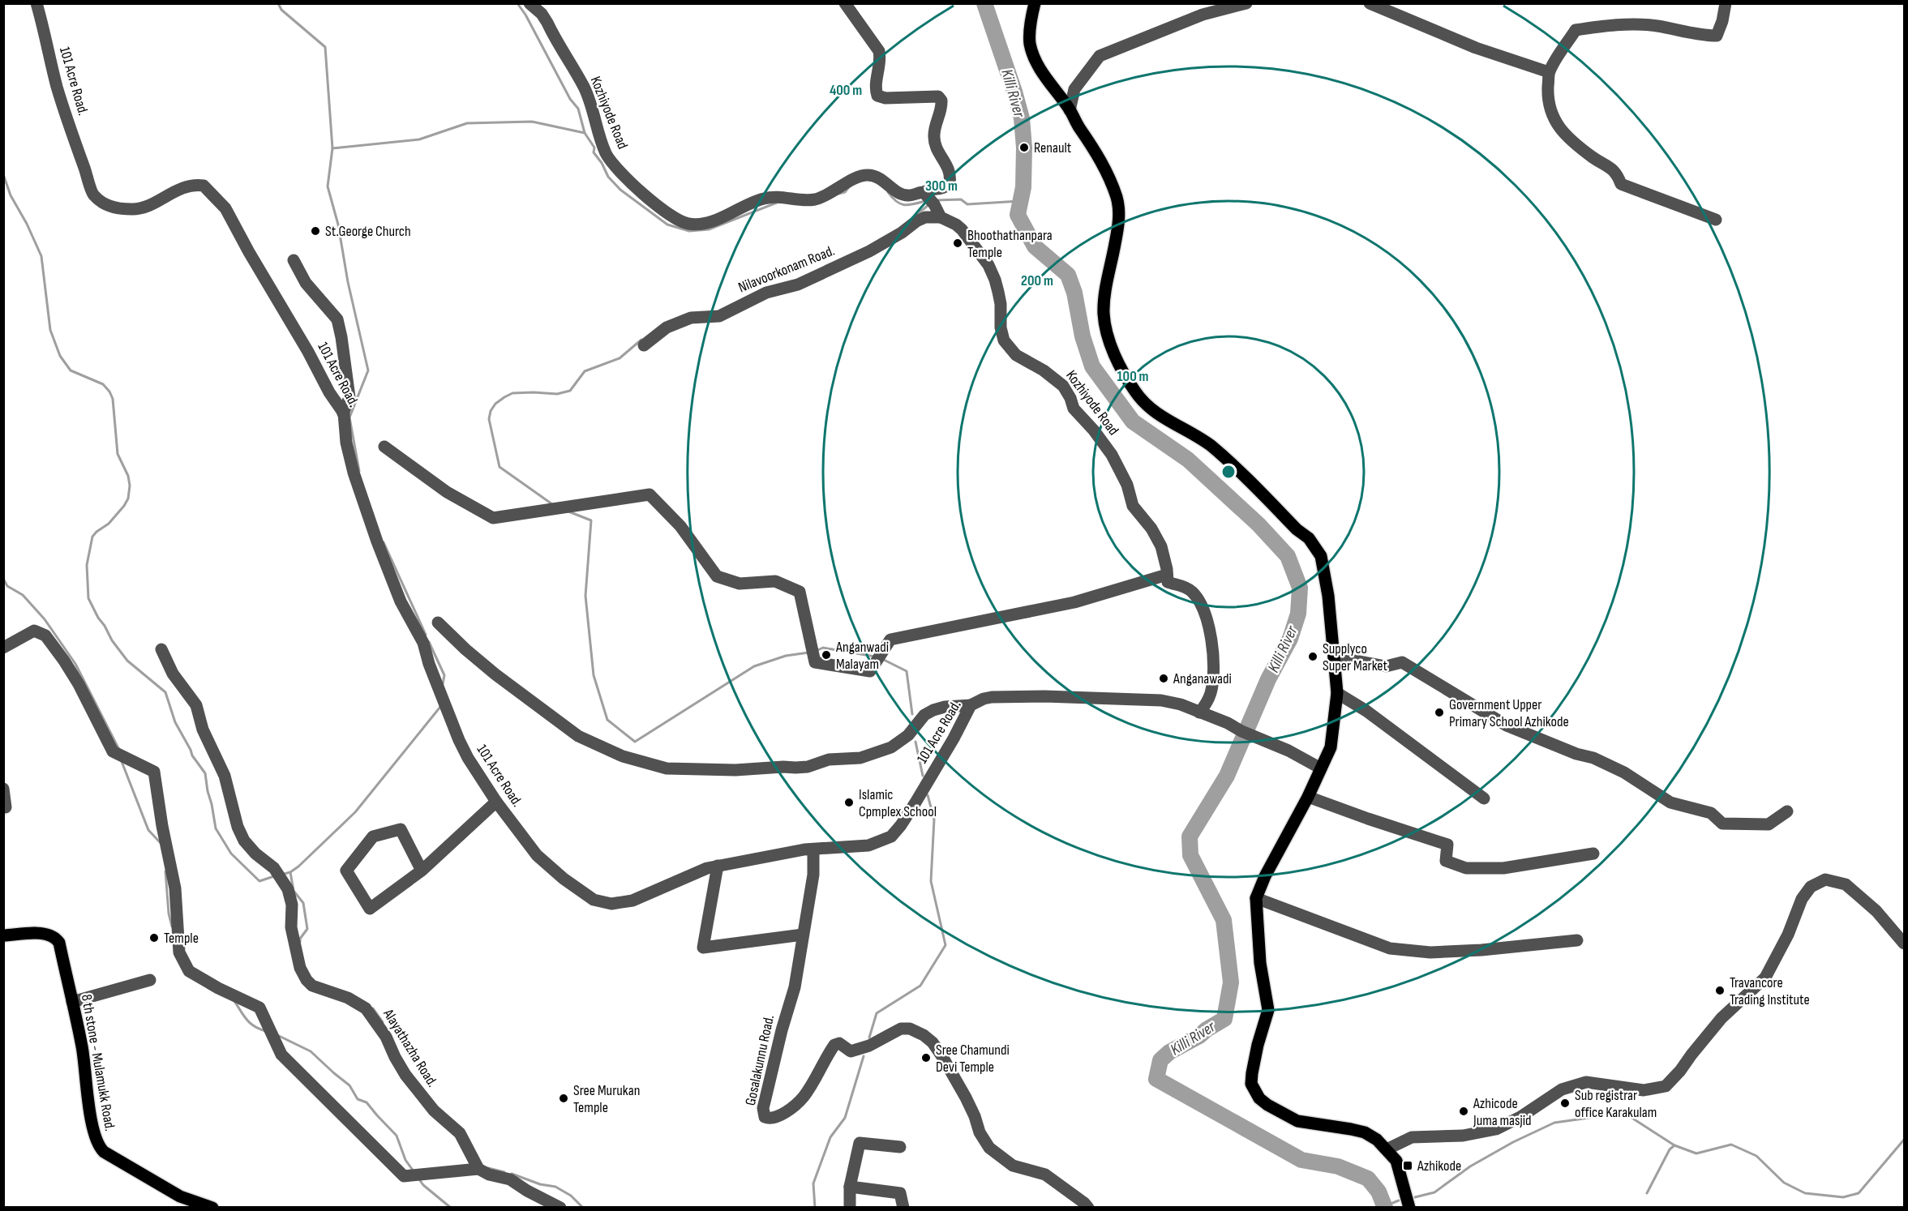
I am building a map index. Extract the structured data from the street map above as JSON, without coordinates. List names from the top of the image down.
{
  "streets": {
    "main road": ["8 th stone - Mulamukk Road."],
    "street": [
      "101 Acre Road.",
      "Kozhiyode Road",
      "Nilavoorkonam Road.",
      "Alayathazha Road.",
      "Gosalakunnu Road."
    ]
  },
  "crossings": [
    ["101 Acre Road.", "Gosalakunnu Road."],
    ["Kozhiyode Road", "Nilavoorkonam Road."]
  ],
  "water": ["Killi River"],
  "places": {
    "other": [
      "Renault",
      "St.George Church",
      "Bhoothathanpara Temple",
      "Anganwadi Malayam",
      "Supplyco Super Market",
      "Anganawadi",
      "Government Upper Primary School Azhikode",
      "Islamic Cpmplex School",
      "Temple",
      "Travancore Trading Institute",
      "Sree Chamundi Devi Temple",
      "Sree Murukan Temple",
      "Sub registrar office Karakulam",
      "Azhicode Juma masjid"
    ],
    "transit": ["Azhikode"]
  },
  "rings": [
    "400 m",
    "300 m",
    "200 m",
    "100 m"
  ]
}
